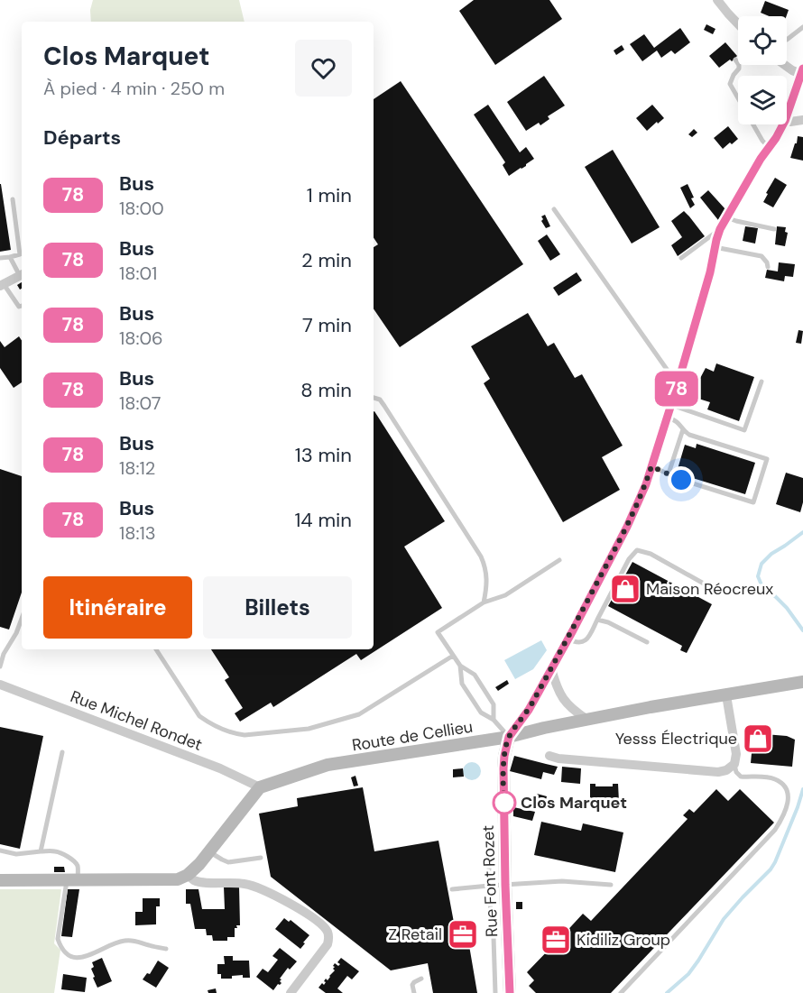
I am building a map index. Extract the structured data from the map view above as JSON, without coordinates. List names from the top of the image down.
{
  "streets": {
    "main road": ["Route de Cellieu", "Rue Font Rozet"],
    "street": ["Rue Michel Rondet"]
  },
  "crossings": [
    ["Rue Michel Rondet", "Route de Cellieu"],
    ["Route de Cellieu", "Rue Font Rozet"]
  ],
  "places": {
    "shop": ["Maison Réocreux", "Yesss Électrique"],
    "other": ["Clos Marquet"],
    "office": ["Z Retail", "Kidiliz Group"]
  },
  "lines": ["bus line 78"],
  "page": {
    "on_map": "78",
    "heading": [
      ["Clos Marquet", "À pied · 4 min · 250 m"],
      "Départs"
    ],
    "list": [
      {
        "mark": "78",
        "name": "Bus",
        "note": "18:00",
        "value": "1 min"
      },
      {
        "mark": "78",
        "name": "Bus",
        "note": "18:01",
        "value": "2 min"
      },
      {
        "mark": "78",
        "name": "Bus",
        "note": "18:06",
        "value": "7 min"
      },
      {
        "mark": "78",
        "name": "Bus",
        "note": "18:07",
        "value": "8 min"
      },
      {
        "mark": "78",
        "name": "Bus",
        "note": "18:12",
        "value": "13 min"
      },
      {
        "mark": "78",
        "name": "Bus",
        "note": "18:13",
        "value": "14 min"
      }
    ],
    "buttons": ["Itinéraire", "Billets"]
  }
}
